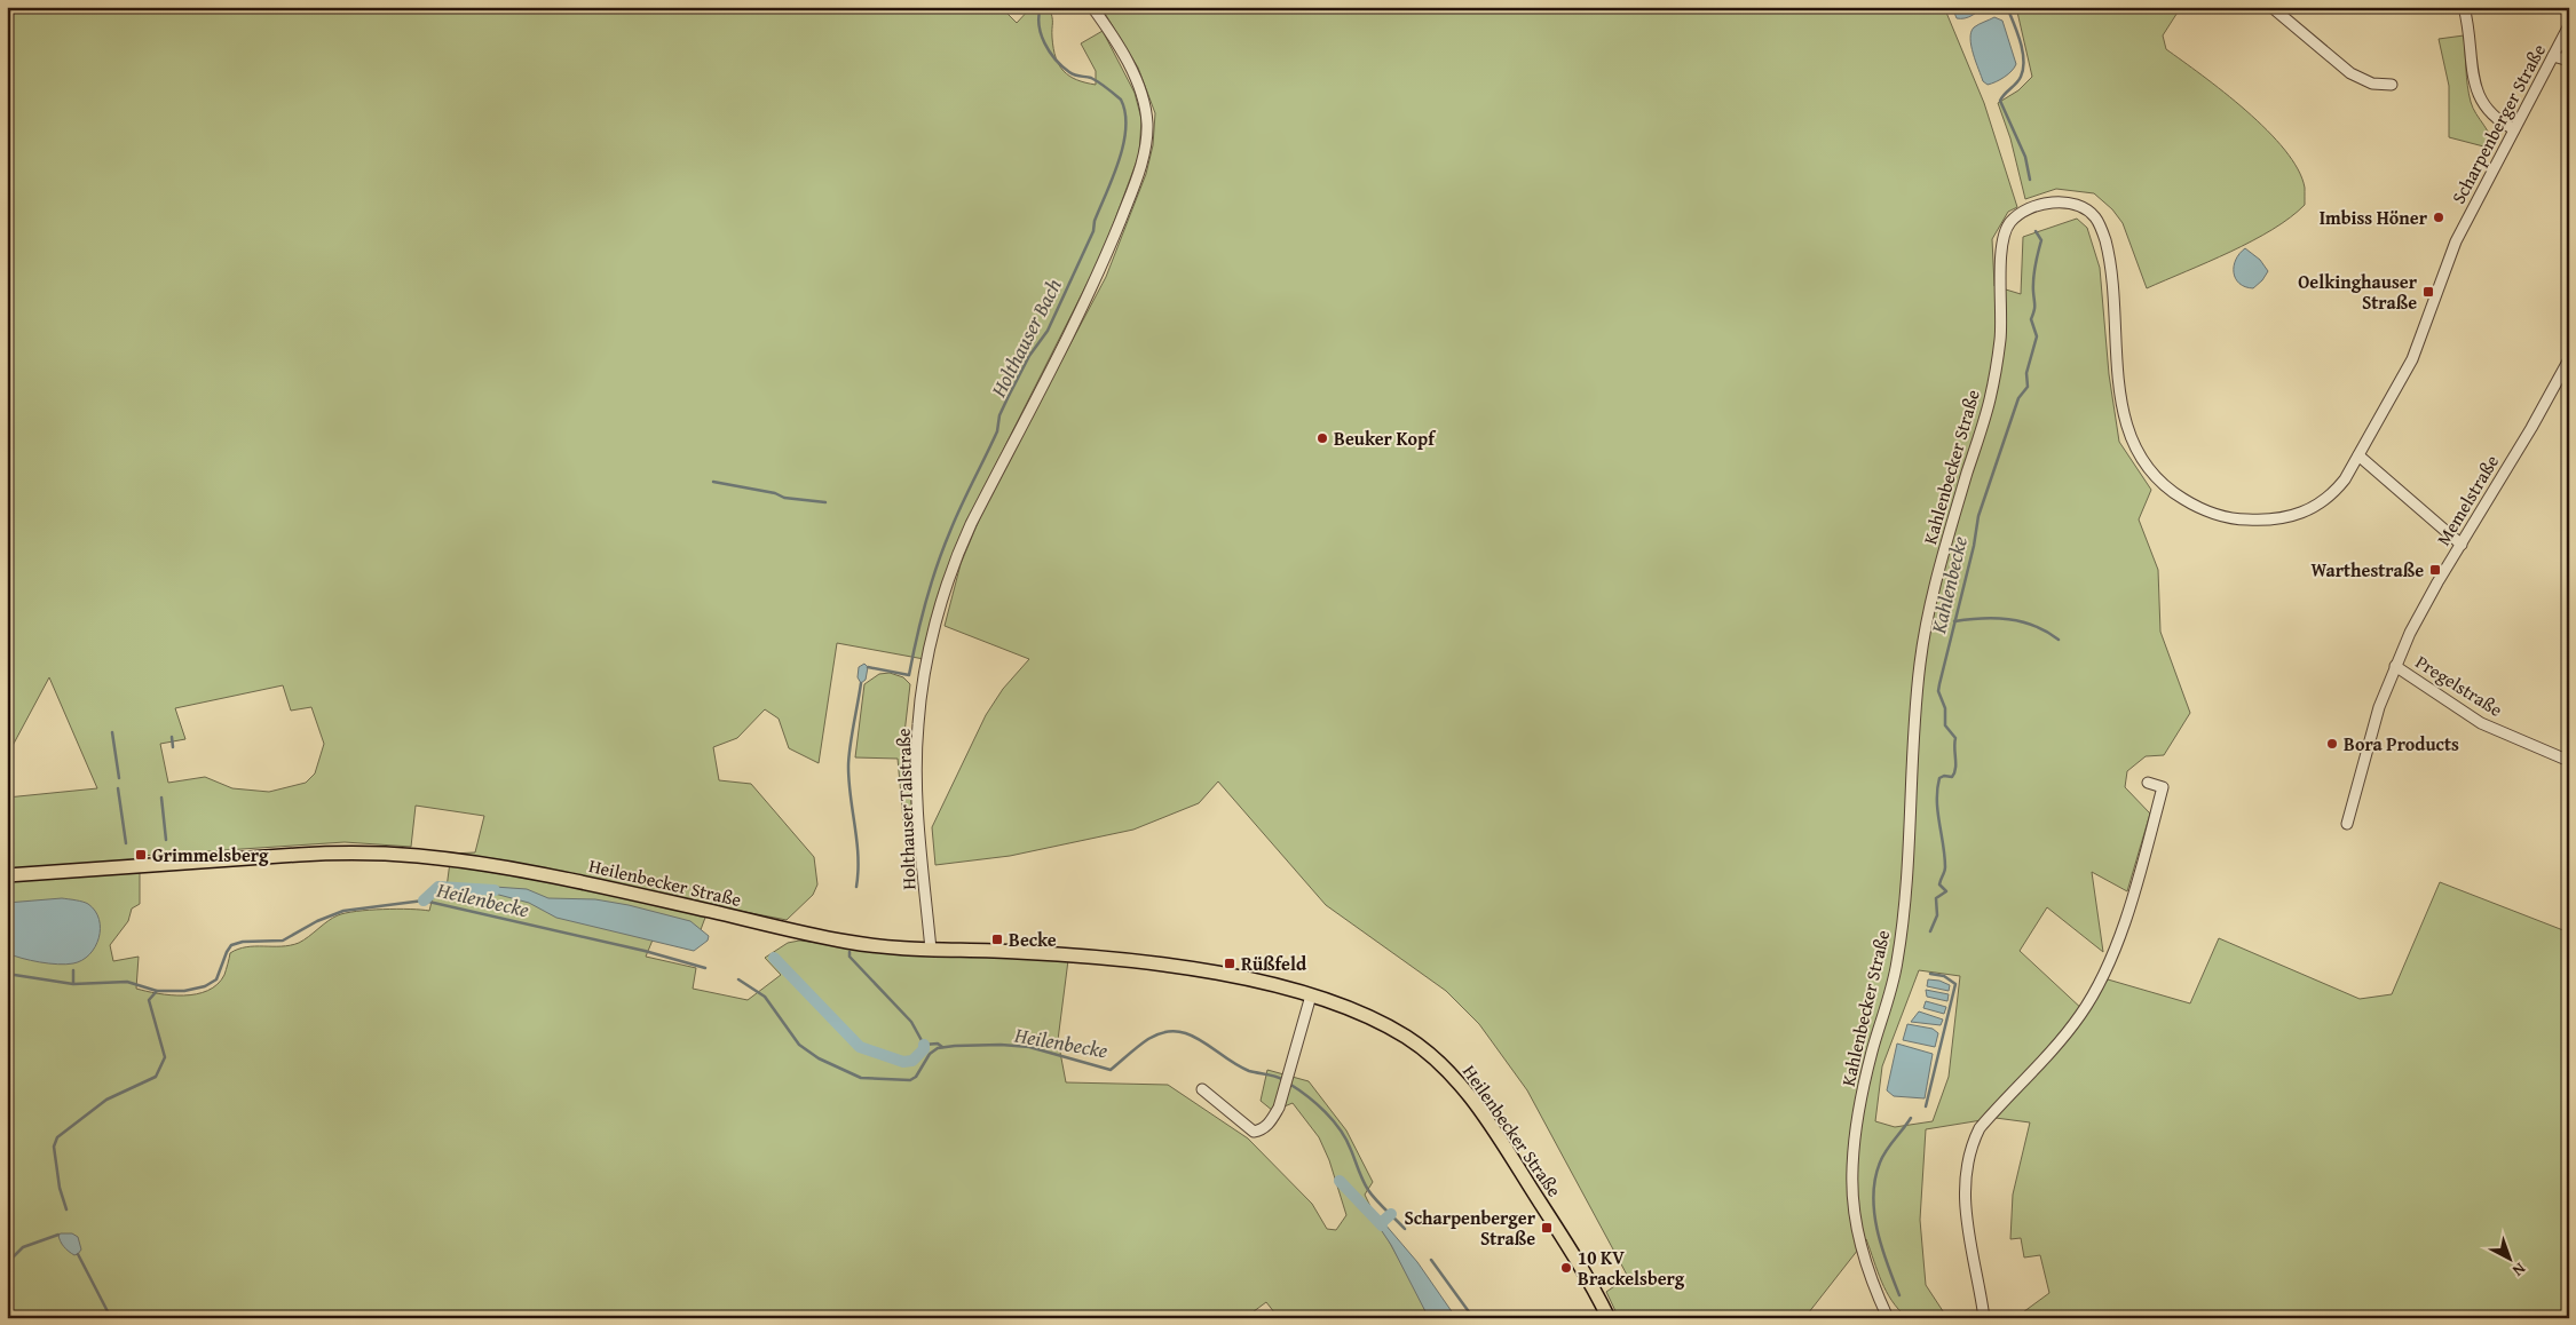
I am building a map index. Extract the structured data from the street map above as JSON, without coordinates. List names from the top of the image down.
{
  "streets": {
    "main road": ["Heilenbecker Straße"],
    "street": [
      "Scharpenberger Straße",
      "Kahlenbecker Straße",
      "Memelstraße",
      "Pregelstraße",
      "Holthauser Talstraße"
    ]
  },
  "crossings": [
    ["Scharpenberger Straße", "Kahlenbecker Straße"],
    ["Memelstraße", "Pregelstraße"],
    ["Holthauser Talstraße", "Heilenbecker Straße"]
  ],
  "water": ["Holthauser Bach", "Kahlenbecke", "Heilenbecke"],
  "places": {
    "other": [
      "Imbiss Höner",
      "Beuker Kopf",
      "Bora Products",
      "10 KV Brackelsberg"
    ],
    "transit": [
      "Oelkinghauser Straße",
      "Warthestraße",
      "Grimmelsberg",
      "Becke",
      "Rüßfeld",
      "Scharpenberger Straße"
    ]
  },
  "north": "bottom right"
}
